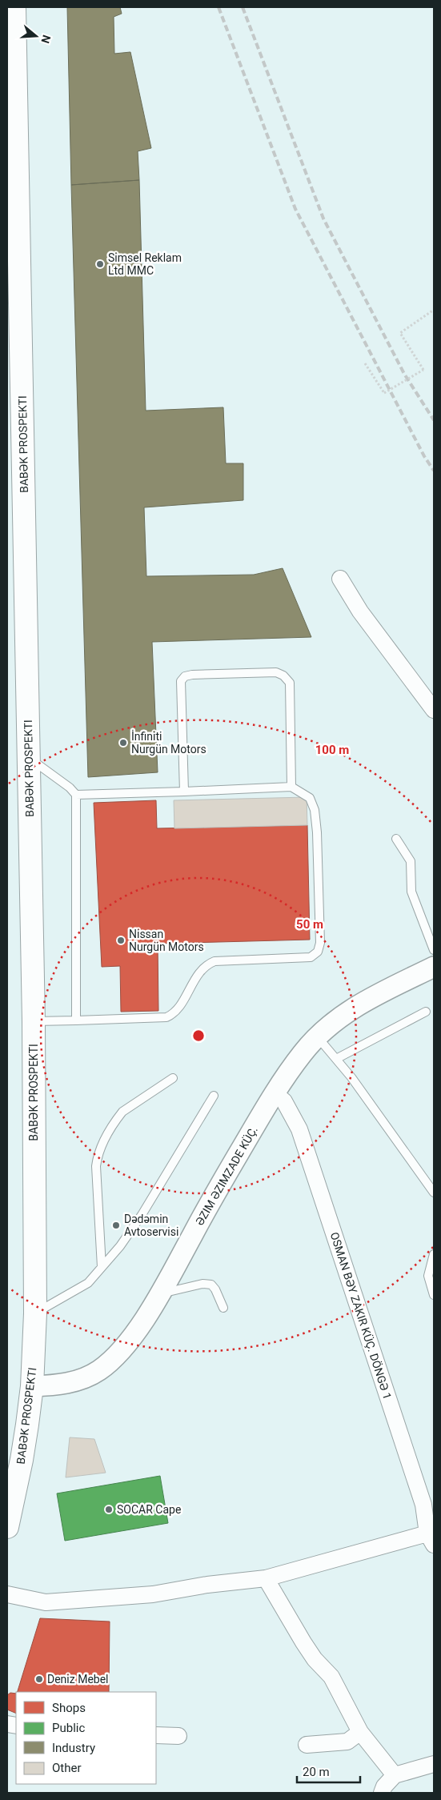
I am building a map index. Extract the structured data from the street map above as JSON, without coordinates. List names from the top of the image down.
{
  "streets": {
    "main road": ["BABƏK PROSPEKTI"],
    "street": ["ƏZIM ƏZIMZADE KÜÇ.", "OSMAN BƏY ZAKIR KÜÇ. DÖNGƏ 1"]
  },
  "crossings": [
    ["BABƏK PROSPEKTI", "ƏZIM ƏZIMZADE KÜÇ."],
    ["ƏZIM ƏZIMZADE KÜÇ.", "OSMAN BƏY ZAKIR KÜÇ. DÖNGƏ 1"]
  ],
  "places": [
    "Simsel Reklam Ltd MMC",
    "İnfiniti Nurgün Motors",
    "Nissan Nurgün Motors",
    "Dədəmin Avtoservisi",
    "SOCAR Cape",
    "Deniz Mebel"
  ],
  "legend": [
    "Shops",
    "Public",
    "Industry",
    "Other"
  ],
  "scale_bar": "20 m",
  "north": "right",
  "rings": ["100 m", "50 m"]
}
